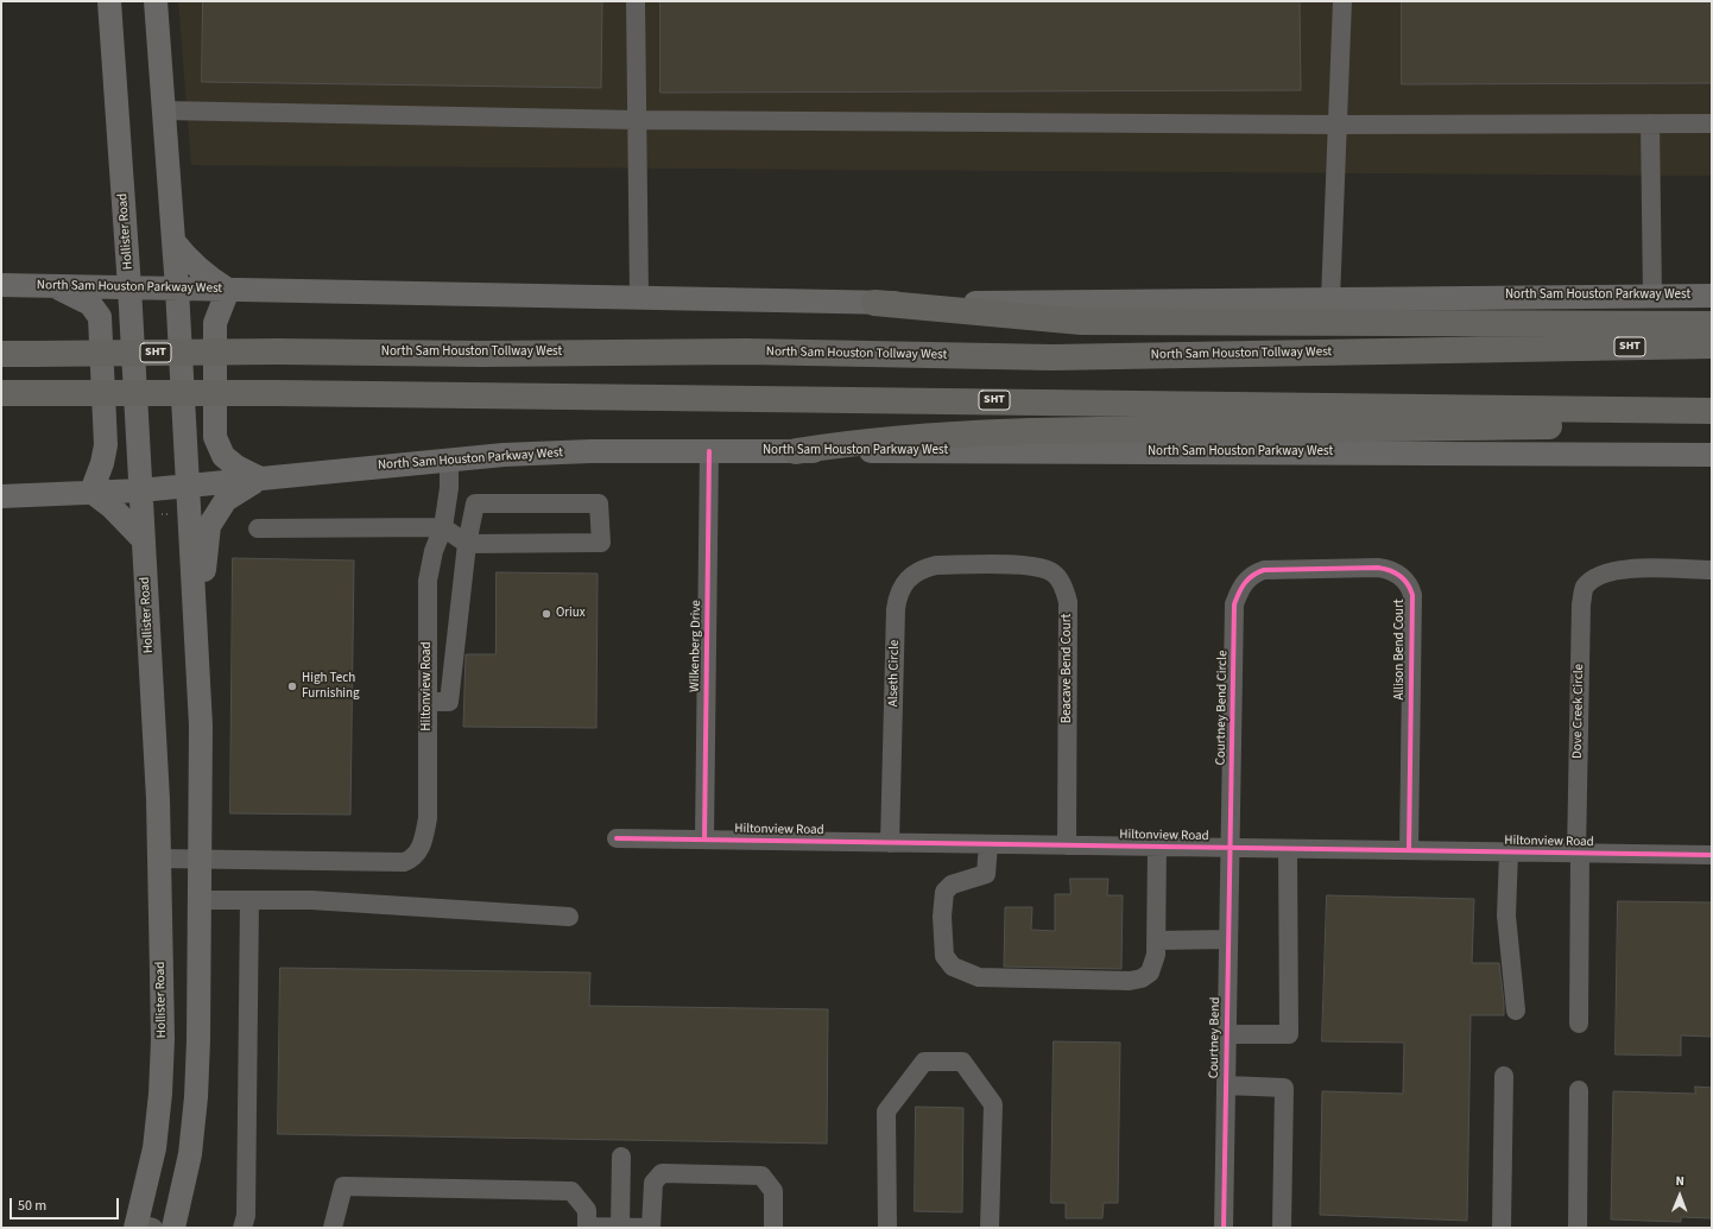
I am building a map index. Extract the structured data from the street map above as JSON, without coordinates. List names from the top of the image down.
{
  "streets": {
    "highway": ["SHT", "North Sam Houston Tollway West"],
    "main road": ["Hollister Road", "North Sam Houston Parkway West"],
    "street": [
      "Wilkenberg Drive",
      "Allison Bend Court",
      "Beacave Bend Court",
      "Alseth Circle",
      "Hiltonview Road",
      "Courtney Bend Circle",
      "Dove Creek Circle",
      "Courtney Bend"
    ]
  },
  "crossings": [
    ["Hollister Road", "North Sam Houston Parkway West"],
    ["Hollister Road", "Hiltonview Road"],
    ["North Sam Houston Parkway West", "Wilkenberg Drive"],
    ["North Sam Houston Parkway West", "Hiltonview Road"],
    ["Wilkenberg Drive", "Hiltonview Road"],
    ["Allison Bend Court", "Hiltonview Road"],
    ["Allison Bend Court", "Courtney Bend Circle"],
    ["Beacave Bend Court", "Alseth Circle"],
    ["Beacave Bend Court", "Hiltonview Road"],
    ["Alseth Circle", "Hiltonview Road"],
    ["Hiltonview Road", "Courtney Bend Circle"],
    ["Hiltonview Road", "Dove Creek Circle"],
    ["Hiltonview Road", "Courtney Bend"],
    ["Courtney Bend Circle", "Courtney Bend"]
  ],
  "places": ["Oriux", "High Tech Furnishing"],
  "scale_bar": "50 m",
  "north": "top"
}
